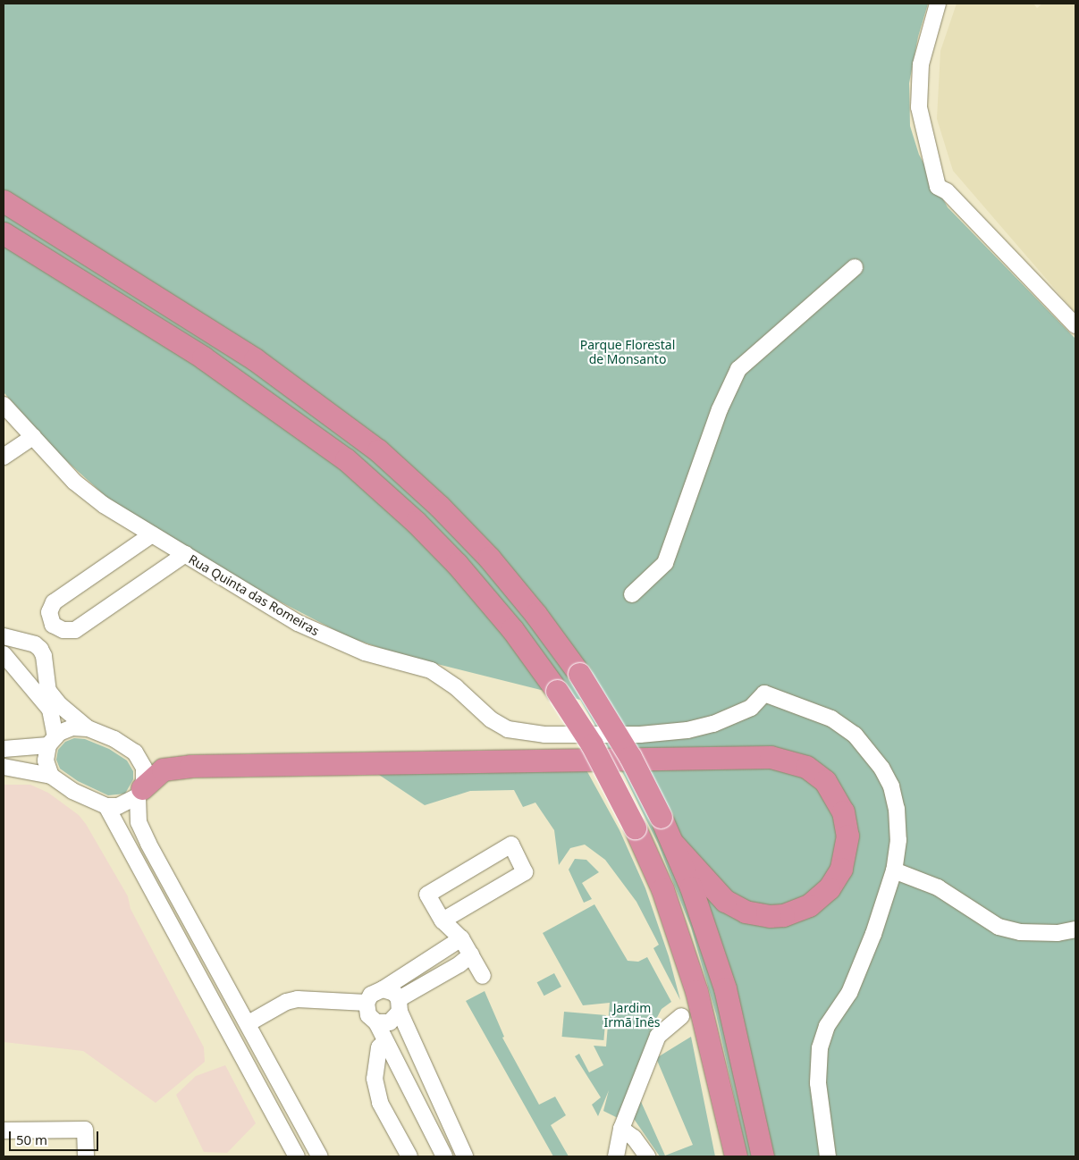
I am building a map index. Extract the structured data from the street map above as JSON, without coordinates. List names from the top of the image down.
{
  "streets": {
    "street": ["Rua Quinta das Romeiras"]
  },
  "parks": ["Parque Florestal de Monsanto", "Jardim Irmã Inês"],
  "scale_bar": "50 m"
}
